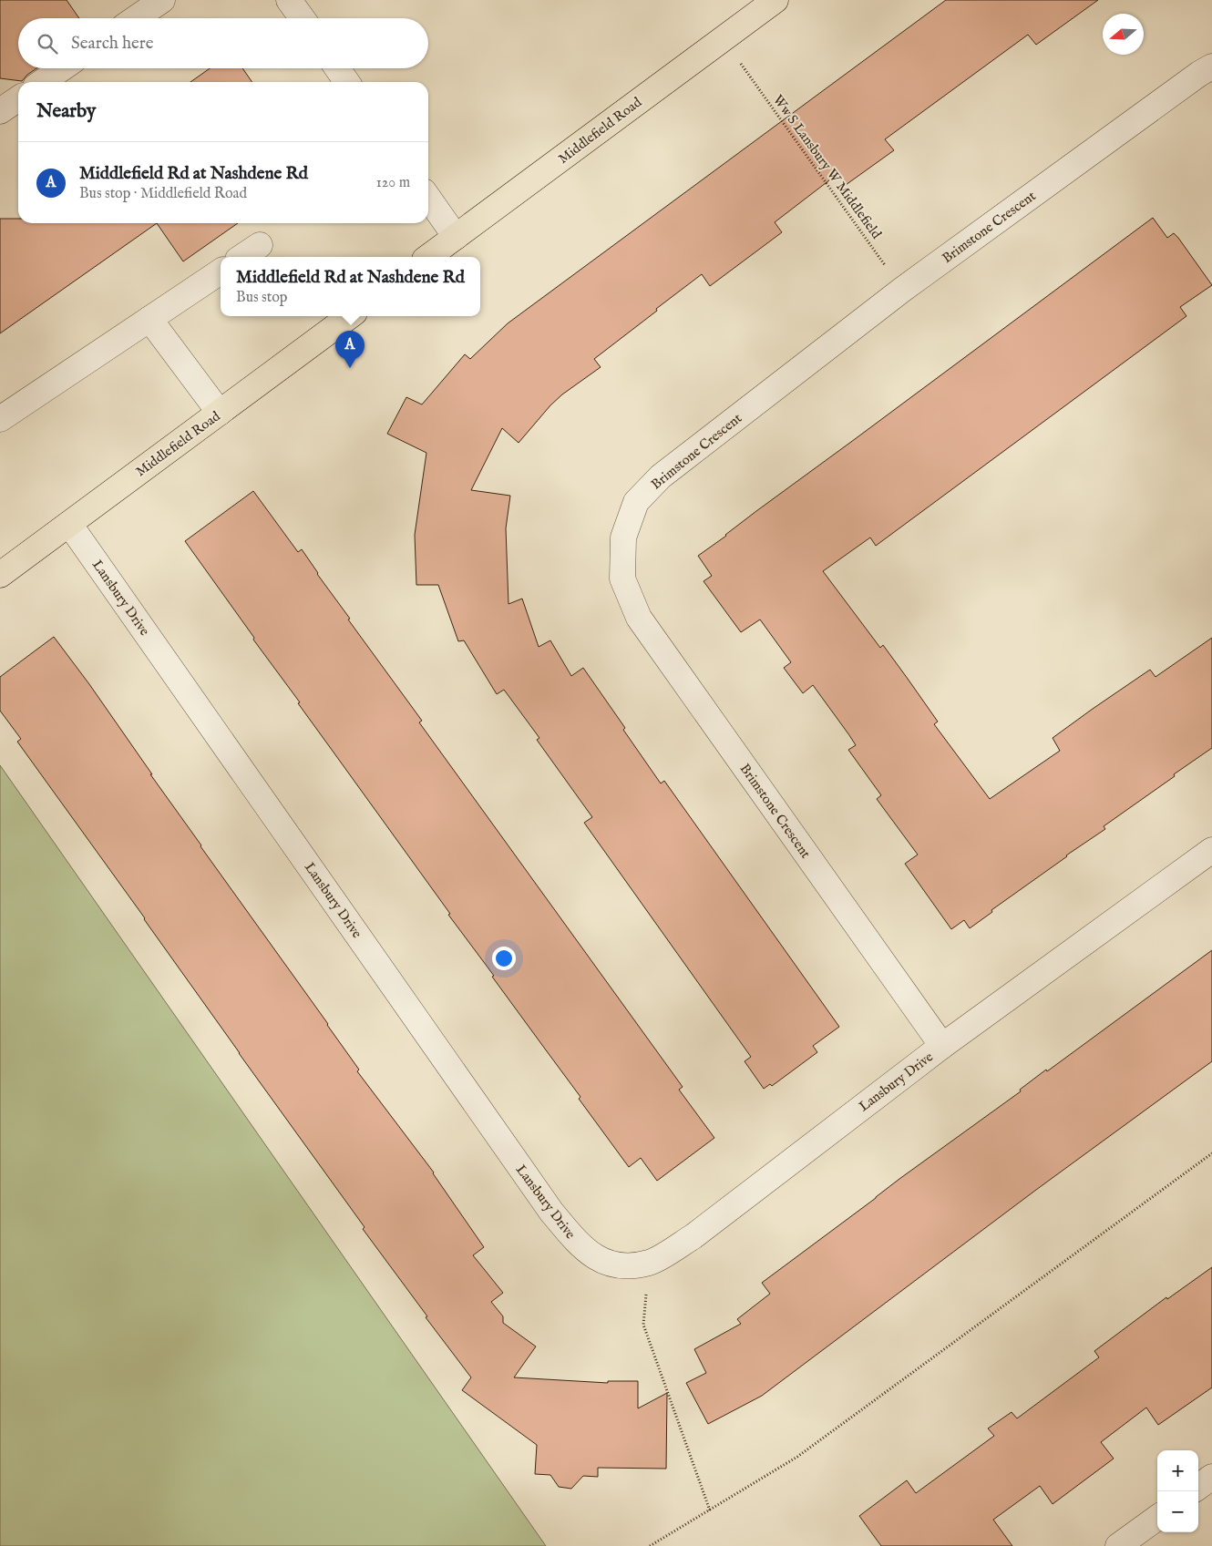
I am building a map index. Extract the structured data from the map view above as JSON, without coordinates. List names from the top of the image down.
{
  "streets": {
    "main road": ["Middlefield Road"],
    "street": ["Brimstone Crescent", "Lansbury Drive"],
    "path": ["Ww S Lansbury W Middlefield"]
  },
  "crossings": [
    ["Middlefield Road", "Lansbury Drive"],
    ["Brimstone Crescent", "Lansbury Drive"]
  ],
  "north": "left",
  "page": {
    "search": "Search here",
    "heading": "Nearby",
    "list": [
      {
        "mark": "A",
        "name": "Middlefield Rd at Nashdene Rd",
        "note": "Bus stop · Middlefield Road",
        "value": "120 m"
      }
    ],
    "popup": ["Middlefield Rd at Nashdene Rd", "Bus stop"],
    "pins": "A",
    "map_buttons": ["+", "−"]
  }
}
